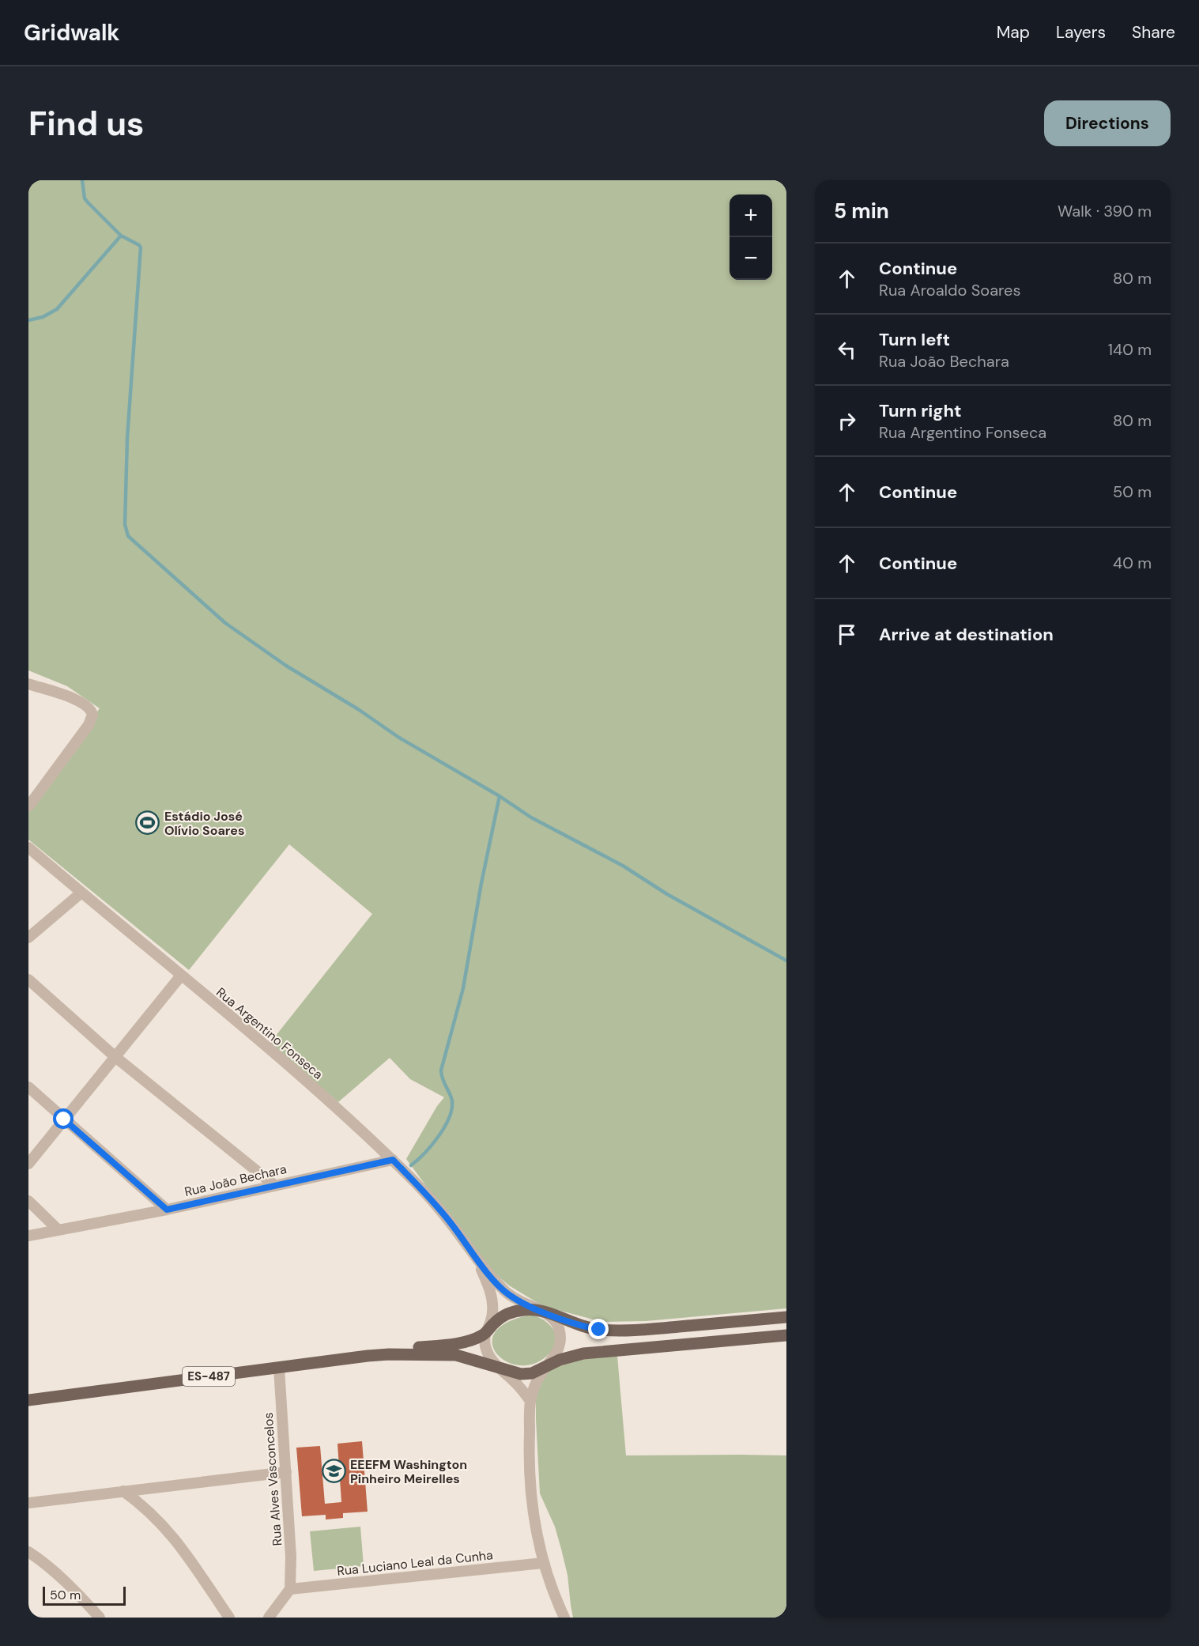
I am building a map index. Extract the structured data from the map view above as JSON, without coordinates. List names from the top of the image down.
{
  "streets": {
    "main road": ["ES-487"],
    "street": [
      "Rua Argentino Fonseca",
      "Rua João Bechara",
      "Rua Alves Vasconcelos",
      "Rua Luciano Leal da Cunha"
    ]
  },
  "crossings": [
    ["Rua Argentino Fonseca", "Rua João Bechara"],
    ["ES-487", "Rua Alves Vasconcelos"],
    ["Rua Alves Vasconcelos", "Rua Luciano Leal da Cunha"]
  ],
  "places": {
    "sports": ["Estádio José Olívio Soares"],
    "school or university": ["EEEFM Washington Pinheiro Meirelles"]
  },
  "scale_bar": "50 m",
  "page": {
    "header": "Gridwalk",
    "nav": ["Map", "Layers", "Share"],
    "buttons": "Directions",
    "title": "Find us",
    "heading": ["5 min", "Walk · 390 m"],
    "map_buttons": ["+", "−"],
    "list": [
      ["Continue", "Rua Aroaldo Soares", "80 m"],
      ["Turn left", "Rua João Bechara", "140 m"],
      ["Turn right", "Rua Argentino Fonseca", "80 m"],
      ["Continue", "50 m"],
      ["Continue", "40 m"],
      "Arrive at destination"
    ],
    "scale": "50 m"
  }
}
